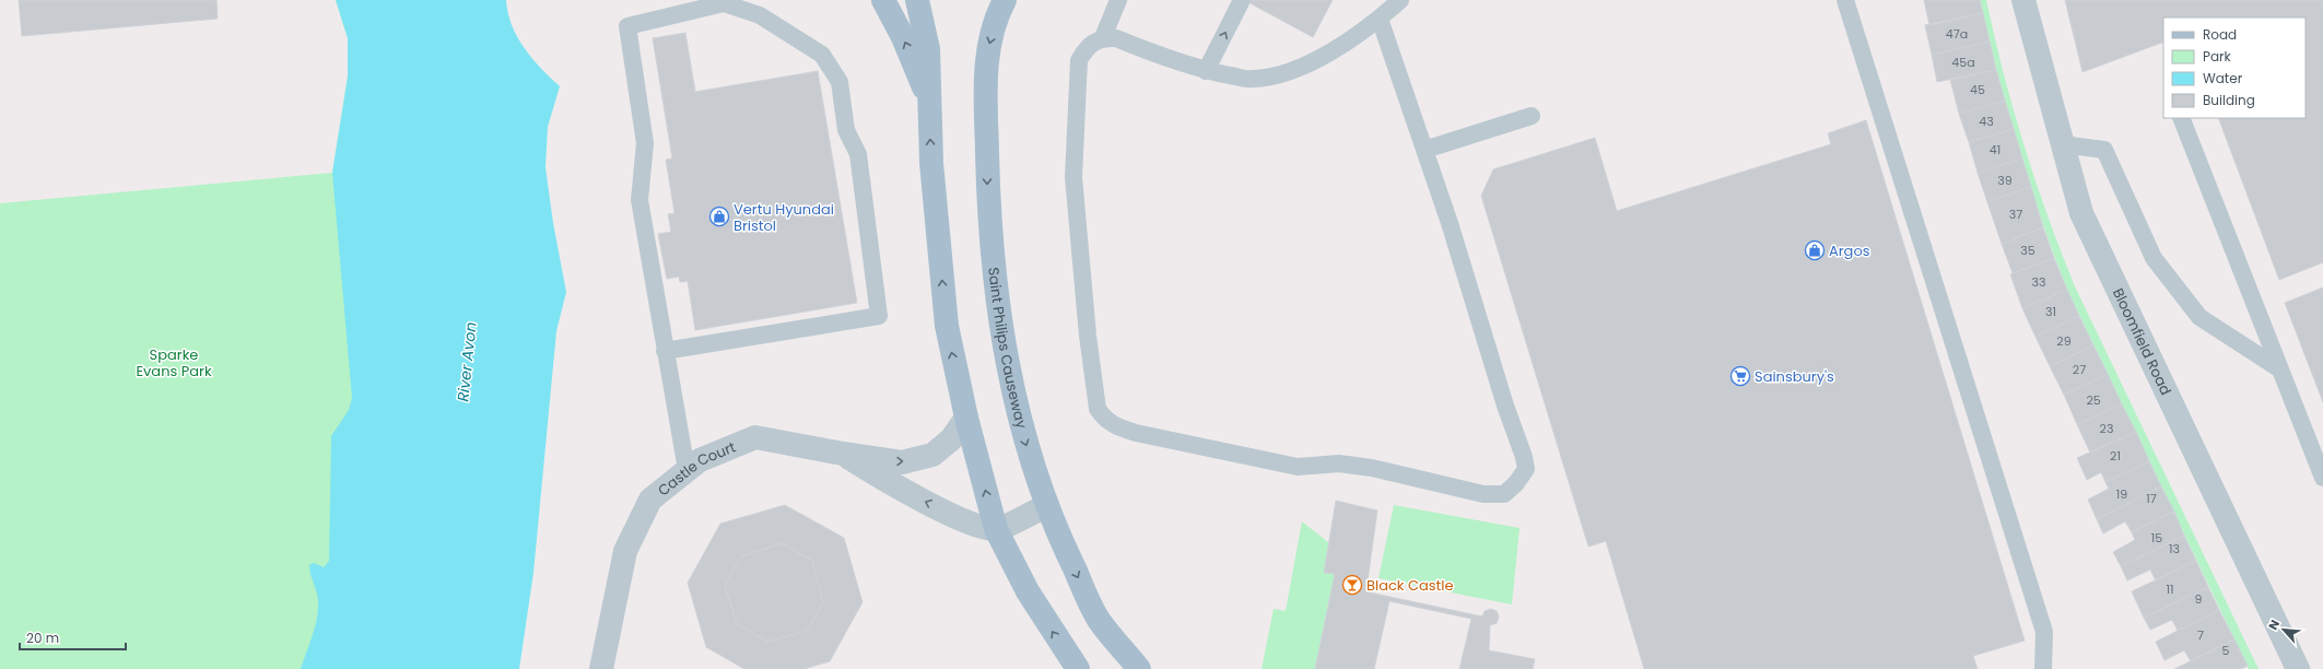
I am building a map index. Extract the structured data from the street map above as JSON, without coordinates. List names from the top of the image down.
{
  "streets": {
    "main road": ["Saint Philips Causeway"],
    "street": ["Bloomfield Road", "Castle Court"]
  },
  "water": ["River Avon"],
  "parks": ["Sparke Evans Park"],
  "places": {
    "shop": ["Vertu Hyundai Bristol", "Argos"],
    "supermarket": ["Sainsbury's"],
    "bar": ["Black Castle"]
  },
  "house_numbers": [
    "47a",
    "45a",
    "45",
    "43",
    "41",
    "39",
    "37",
    "35",
    "33",
    "31",
    "29",
    "27",
    "25",
    "23",
    "21",
    "19",
    "17",
    "15",
    "13",
    "11",
    "9",
    "7",
    "5"
  ],
  "legend": [
    "Road",
    "Park",
    "Water",
    "Building"
  ],
  "scale_bar": "20 m",
  "north": "top left"
}
